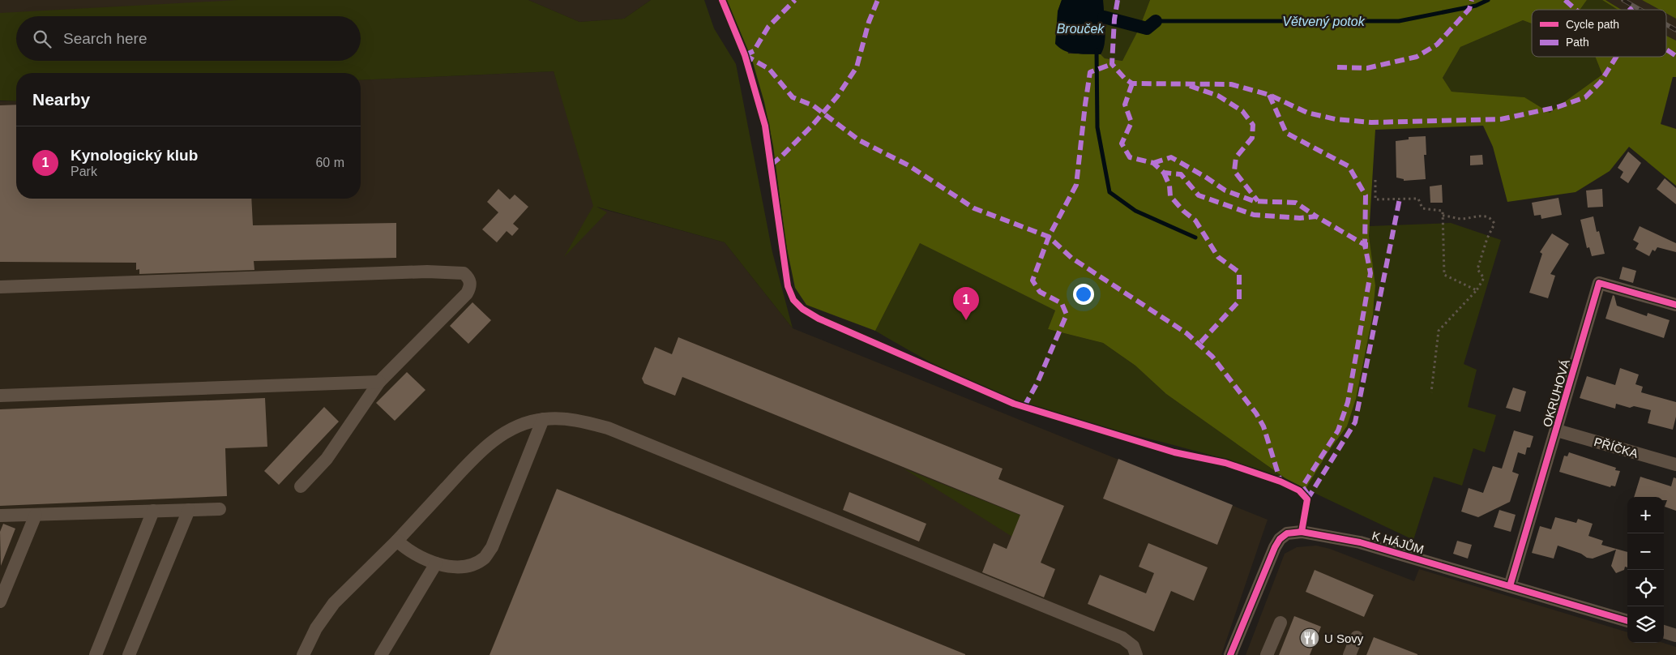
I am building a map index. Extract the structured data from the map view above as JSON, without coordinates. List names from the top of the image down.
{
  "streets": {
    "street": ["OKRUHOVÁ", "PŘÍČKA", "K HÁJŮM"]
  },
  "crossings": [
    ["OKRUHOVÁ", "PŘÍČKA"],
    ["OKRUHOVÁ", "K HÁJŮM"]
  ],
  "water": ["Větvený potok", "Brouček"],
  "places": {
    "restaurant": ["U Sovy"]
  },
  "legend": ["Cycle path", "Path"],
  "page": {
    "search": "Search here",
    "heading": "Nearby",
    "list": [
      {
        "mark": "1",
        "name": "Kynologický klub",
        "note": "Park",
        "value": "60 m"
      }
    ],
    "pins": "1",
    "map_buttons": ["+", "−"]
  }
}
